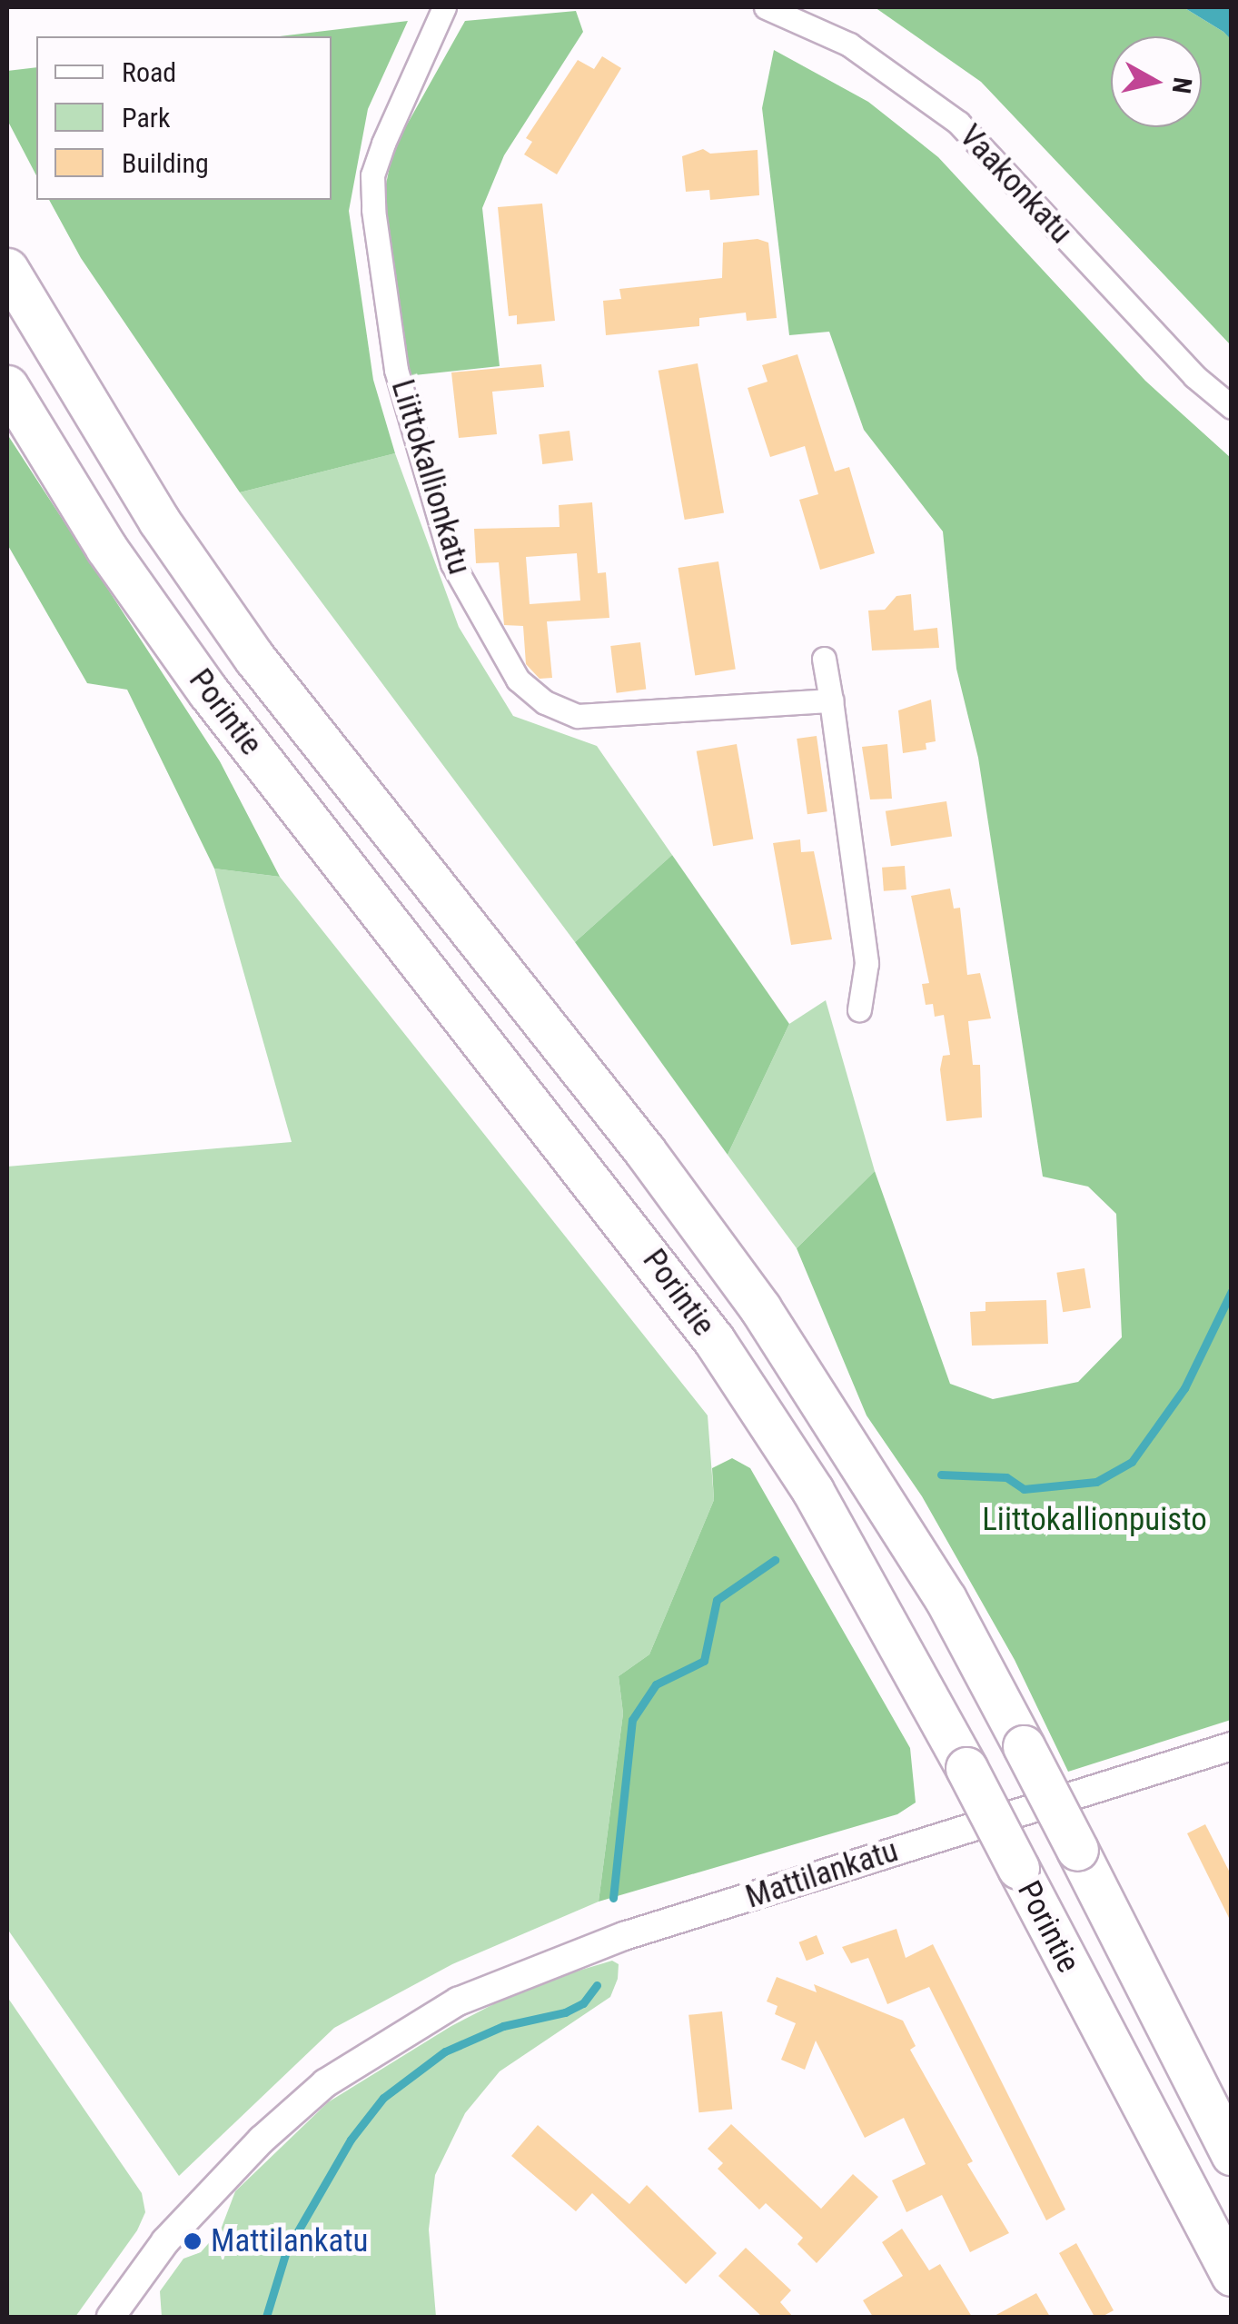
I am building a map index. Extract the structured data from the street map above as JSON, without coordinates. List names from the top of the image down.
{
  "streets": {
    "highway": ["Porintie"],
    "street": ["Vaakonkatu", "Liittokallionkatu", "Mattilankatu"]
  },
  "parks": ["Liittokallionpuisto"],
  "places": ["Mattilankatu"],
  "legend": ["Road", "Park", "Building"],
  "north": "right"
}
